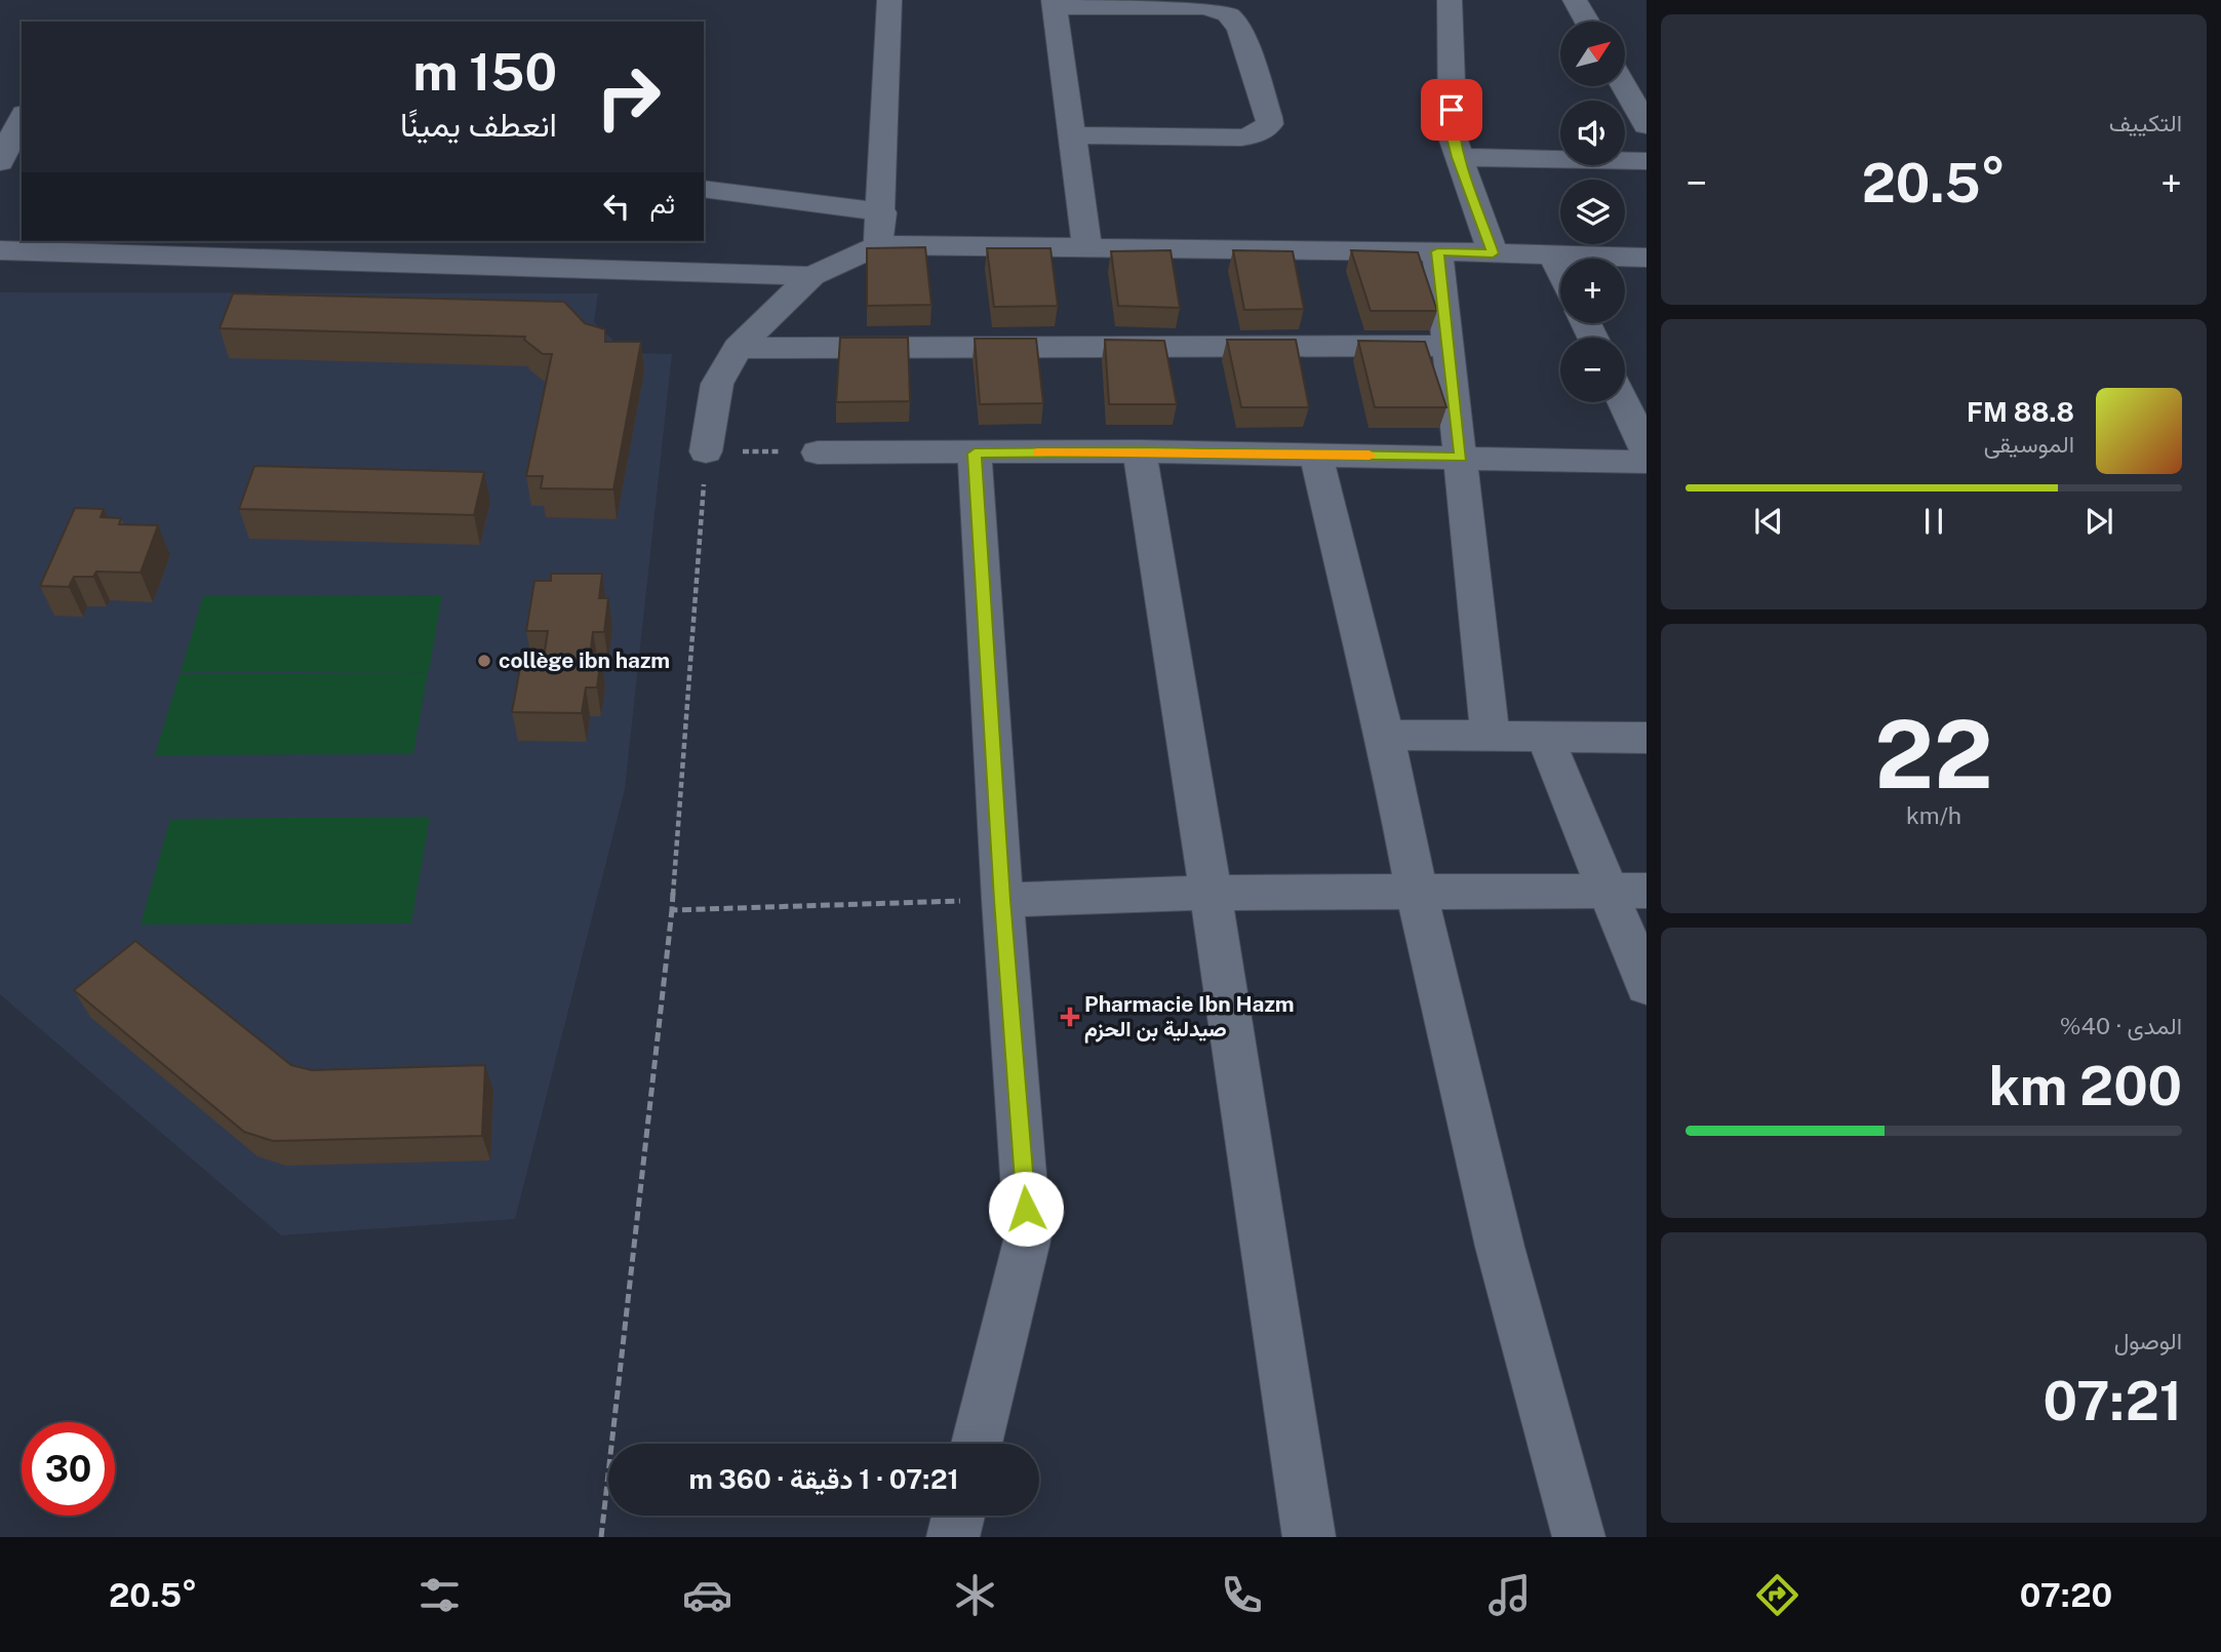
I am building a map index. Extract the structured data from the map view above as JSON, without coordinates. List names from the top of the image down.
{
  "places": {
    "other": ["collège ibn hazm"],
    "health": ["Pharmacie Ibn Hazm صيدلية بن الحزم"]
  },
  "north": "top right",
  "page": {
    "tile": [
      "التكييف",
      ["22", "km/h"],
      ["المدى · 40%", "200 km"],
      ["الوصول", "07:21"]
    ],
    "map_buttons": ["+", "−"],
    "turn": ["150 m", "انعطف يمينًا"],
    "heat": ["−", "20.5°", "+"],
    "then": "ثم",
    "song": ["88.8 FM", "الموسيقى"],
    "limit": "30",
    "trip": "07:21 · 1 دقيقة · 360 m",
    "tabs": ["07:20", "20.5°"]
  }
}
